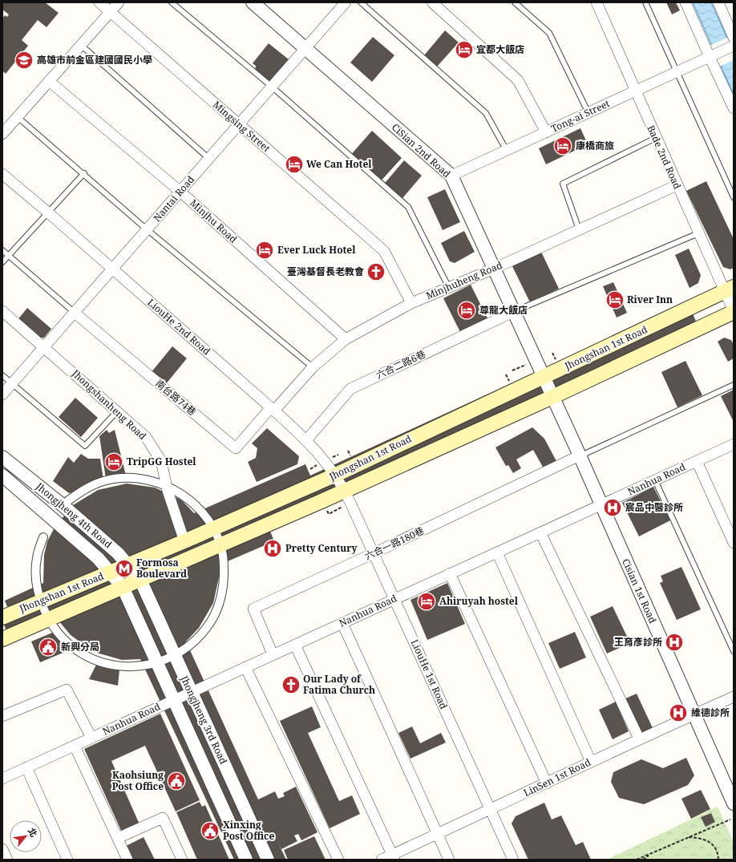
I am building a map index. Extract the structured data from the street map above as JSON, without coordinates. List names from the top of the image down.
{
  "streets": {
    "main road": ["Jhongshan 1st Road"],
    "street": [
      "Tong-ai Street",
      "Mingsing Street",
      "CiSian 2nd Road",
      "Bade 2nd Road",
      "Nantai Road",
      "Minjhu Road",
      "Minjhuheng Road",
      "LiouHe 2nd Road",
      "六合二路6巷",
      "南台路74巷",
      "Jhongshanheng Road",
      "Nanhua Road",
      "Jhongjheng 4th Road",
      "六合一路180巷",
      "Cisian 1st Road",
      "LiouHe 1st Road",
      "Jhongjheng 3rd Road",
      "LinSen 1st Road"
    ]
  },
  "crossings": [
    ["Tong-ai Street", "CiSian 2nd Road"],
    ["Tong-ai Street", "Bade 2nd Road"],
    ["Mingsing Street", "Nantai Road"],
    ["Mingsing Street", "Minjhuheng Road"],
    ["CiSian 2nd Road", "Nantai Road"],
    ["CiSian 2nd Road", "Minjhuheng Road"],
    ["CiSian 2nd Road", "Jhongshan 1st Road"],
    ["CiSian 2nd Road", "六合二路6巷"],
    ["CiSian 2nd Road", "Cisian 1st Road"],
    ["Bade 2nd Road", "Minjhuheng Road"],
    ["Bade 2nd Road", "Jhongshan 1st Road"],
    ["Nantai Road", "Minjhu Road"],
    ["Nantai Road", "LiouHe 2nd Road"],
    ["Nantai Road", "南台路74巷"],
    ["Nantai Road", "Jhongshanheng Road"],
    ["Minjhu Road", "Minjhuheng Road"],
    ["Minjhuheng Road", "LiouHe 2nd Road"],
    ["Minjhuheng Road", "南台路74巷"],
    ["LiouHe 2nd Road", "Jhongshan 1st Road"],
    ["LiouHe 2nd Road", "六合二路6巷"],
    ["LiouHe 2nd Road", "南台路74巷"],
    ["LiouHe 2nd Road", "LiouHe 1st Road"],
    ["Jhongshan 1st Road", "Jhongshanheng Road"],
    ["Jhongshan 1st Road", "Jhongjheng 4th Road"],
    ["Jhongshan 1st Road", "Cisian 1st Road"],
    ["Jhongshan 1st Road", "LiouHe 1st Road"],
    ["Jhongshan 1st Road", "Jhongjheng 3rd Road"],
    ["Nanhua Road", "六合一路180巷"],
    ["Nanhua Road", "Cisian 1st Road"],
    ["Nanhua Road", "LiouHe 1st Road"],
    ["Nanhua Road", "Jhongjheng 3rd Road"],
    ["Jhongjheng 4th Road", "Jhongjheng 3rd Road"],
    ["六合一路180巷", "Cisian 1st Road"],
    ["六合一路180巷", "LiouHe 1st Road"],
    ["Cisian 1st Road", "LinSen 1st Road"],
    ["LiouHe 1st Road", "LinSen 1st Road"]
  ],
  "places": {
    "hotel": [
      "宜都大飯店",
      "康橋商旅",
      "We Can Hotel",
      "Ever Luck Hotel",
      "River Inn",
      "尊龍大飯店",
      "TripGG Hostel",
      "Ahiruyah hostel"
    ],
    "school or university": ["高雄市前金區建國國民小學"],
    "church": ["臺灣基督長老教會", "Our Lady of Fatima Church"],
    "hospital": [
      "宸品中醫診所",
      "Pretty Century",
      "王育彥診所",
      "維德診所"
    ],
    "metro station": ["Formosa Boulevard"],
    "public building": ["新興分局", "Kaohsiung Post Office", "Xinxing Post Office"]
  },
  "north": "top right"
}
